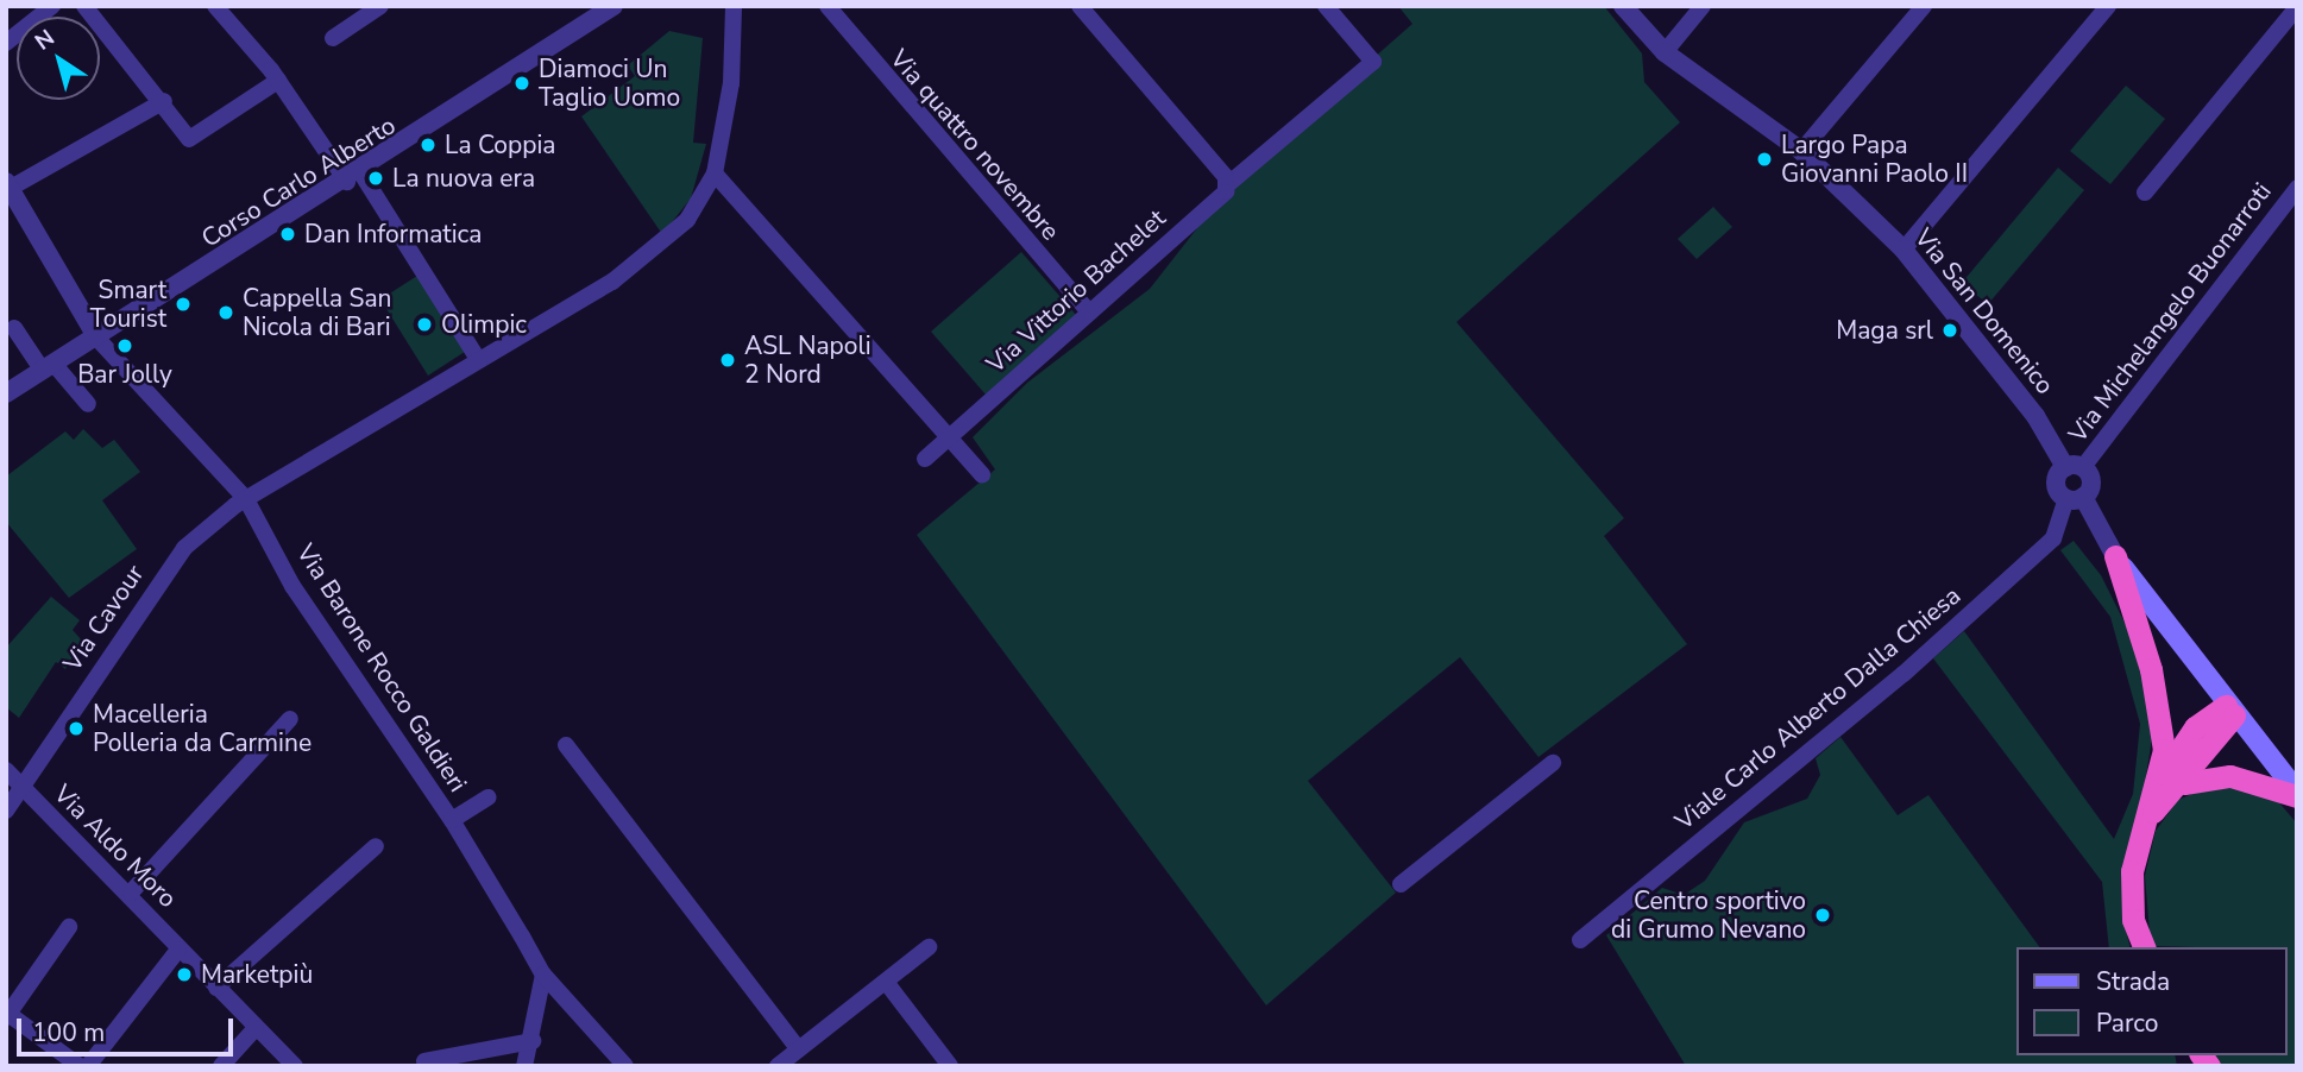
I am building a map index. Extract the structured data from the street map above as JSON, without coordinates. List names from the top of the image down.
{
  "streets": {
    "street": [
      "Via quattro novembre",
      "Corso Carlo Alberto",
      "Via Vittorio Bachelet",
      "Via San Domenico",
      "Via Michelangelo Buonarroti",
      "Via Cavour",
      "Via Barone Rocco Galdieri",
      "Viale Carlo Alberto Dalla Chiesa",
      "Via Aldo Moro"
    ]
  },
  "crossings": [
    ["Via quattro novembre", "Via Vittorio Bachelet"],
    ["Corso Carlo Alberto", "Via Barone Rocco Galdieri"],
    ["Via San Domenico", "Via Michelangelo Buonarroti"],
    ["Via Cavour", "Via Barone Rocco Galdieri"],
    ["Via Cavour", "Via Aldo Moro"]
  ],
  "places": [
    "Diamoci Un Taglio Uomo",
    "La Coppia",
    "Largo Papa Giovanni Paolo II",
    "La nuova era",
    "Dan Informatica",
    "Smart Tourist",
    "Cappella San Nicola di Bari",
    "Olimpic",
    "Maga srl",
    "Bar Jolly",
    "ASL Napoli 2 Nord",
    "Macelleria Polleria da Carmine",
    "Centro sportivo di Grumo Nevano",
    "Marketpiù"
  ],
  "legend": ["Strada", "Parco"],
  "scale_bar": "100 m",
  "north": "top left"
}
